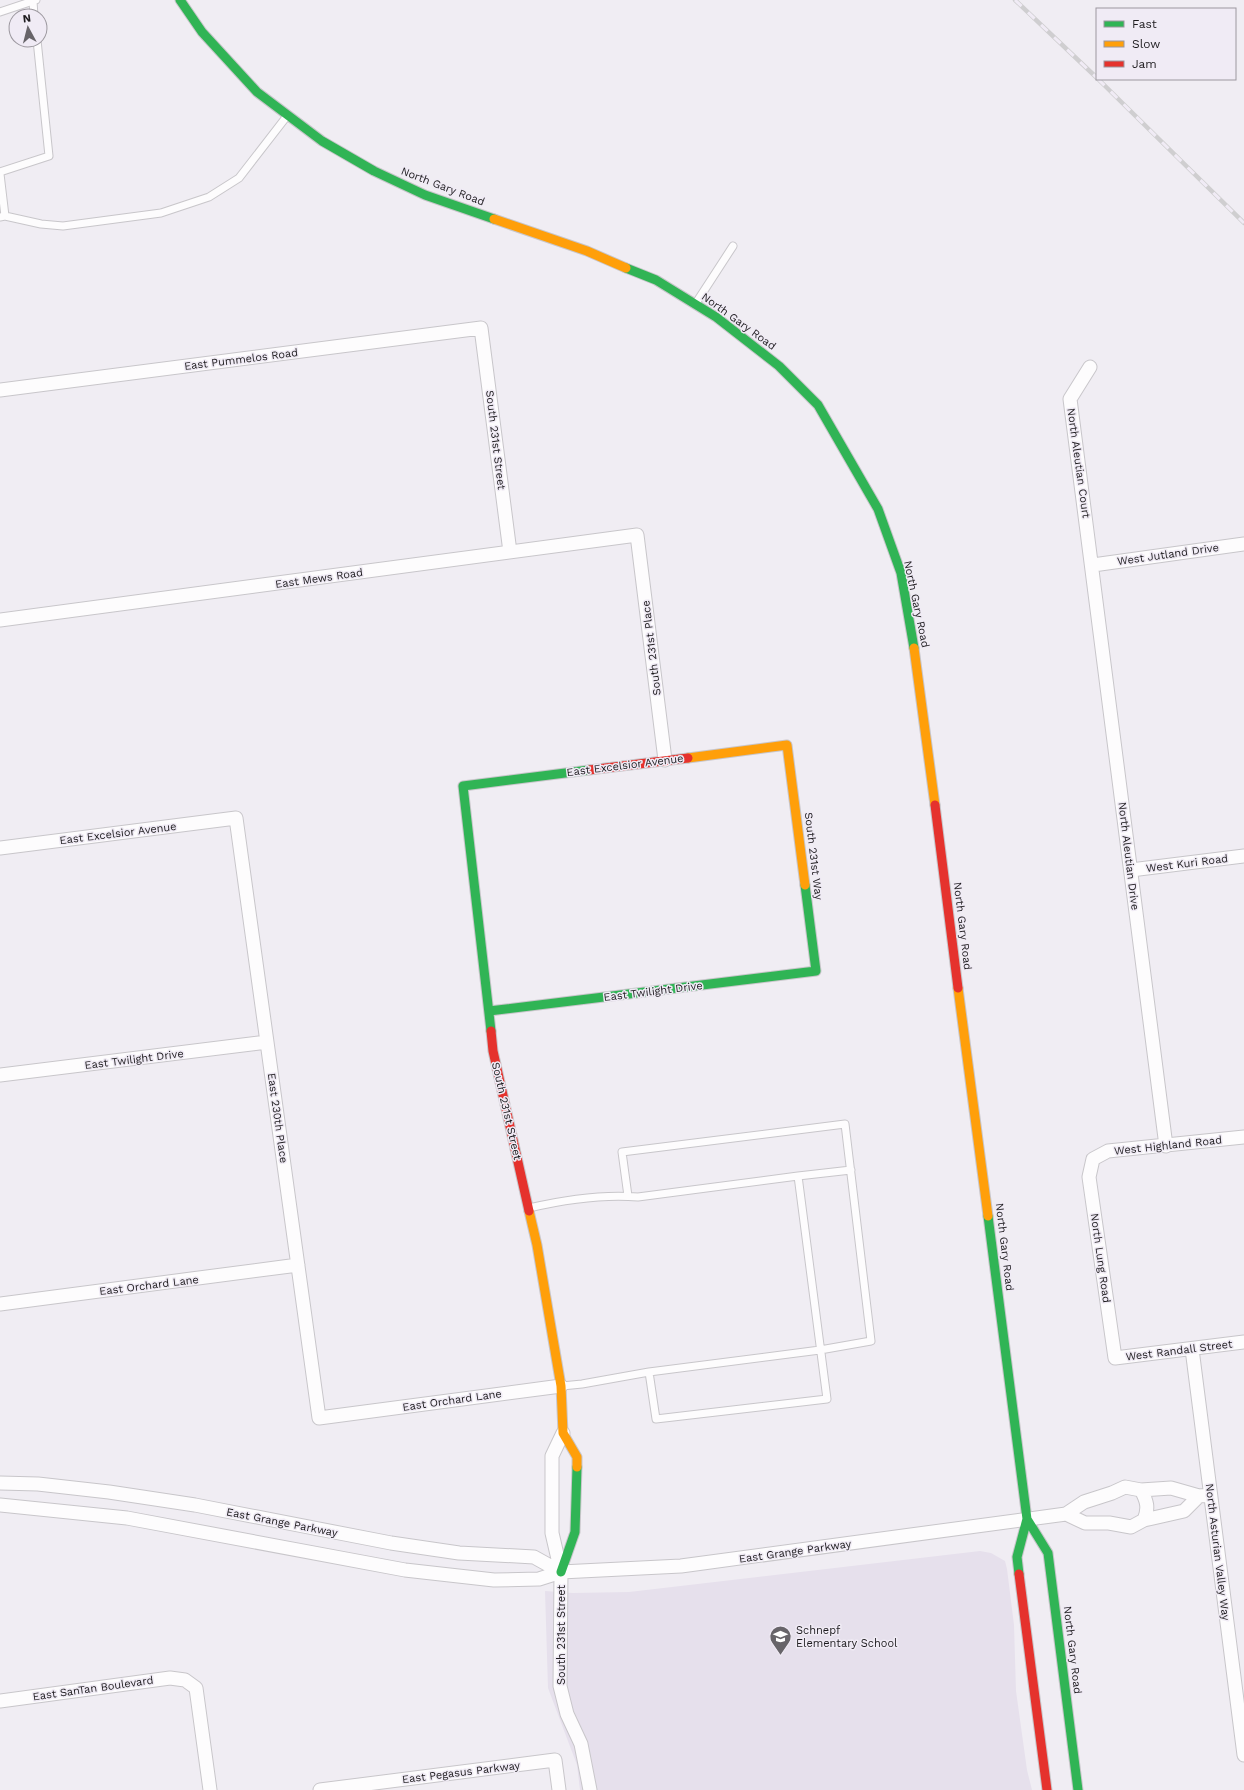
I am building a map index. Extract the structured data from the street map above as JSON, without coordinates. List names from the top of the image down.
{
  "streets": {
    "main road": [
      "North Gary Road",
      "South 231st Street",
      "East Excelsior Avenue",
      "South 231st Way",
      "East Twilight Drive"
    ],
    "street": [
      "East Pummelos Road",
      "North Aleutian Court",
      "West Jutland Drive",
      "East Mews Road",
      "South 231st Place",
      "North Aleutian Drive",
      "West Kuri Road",
      "East 230th Place",
      "West Highland Road",
      "North Lung Road",
      "East Orchard Lane",
      "West Randall Street",
      "East Grange Parkway",
      "North Asturian Valley Way",
      "East SanTan Boulevard",
      "East Pegasus Parkway"
    ]
  },
  "crossings": [
    ["North Gary Road", "East Grange Parkway"],
    ["East Pummelos Road", "South 231st Street"],
    ["South 231st Street", "East Mews Road"],
    ["South 231st Street", "East Excelsior Avenue"],
    ["South 231st Street", "East Twilight Drive"],
    ["South 231st Street", "East Orchard Lane"],
    ["South 231st Street", "East Grange Parkway"],
    ["North Aleutian Court", "West Jutland Drive"],
    ["North Aleutian Court", "North Aleutian Drive"],
    ["West Jutland Drive", "North Aleutian Drive"],
    ["East Mews Road", "South 231st Place"],
    ["South 231st Place", "East Excelsior Avenue"],
    ["East Excelsior Avenue", "South 231st Way"],
    ["East Excelsior Avenue", "East 230th Place"],
    ["South 231st Way", "East Twilight Drive"],
    ["North Aleutian Drive", "West Kuri Road"],
    ["North Aleutian Drive", "West Highland Road"],
    ["East Twilight Drive", "East 230th Place"],
    ["East 230th Place", "East Orchard Lane"],
    ["West Highland Road", "North Lung Road"],
    ["North Lung Road", "West Randall Street"],
    ["West Randall Street", "North Asturian Valley Way"]
  ],
  "places": {
    "school or university": ["Schnepf Elementary School"]
  },
  "legend": ["Fast", "Slow", "Jam"],
  "north": "top"
}
